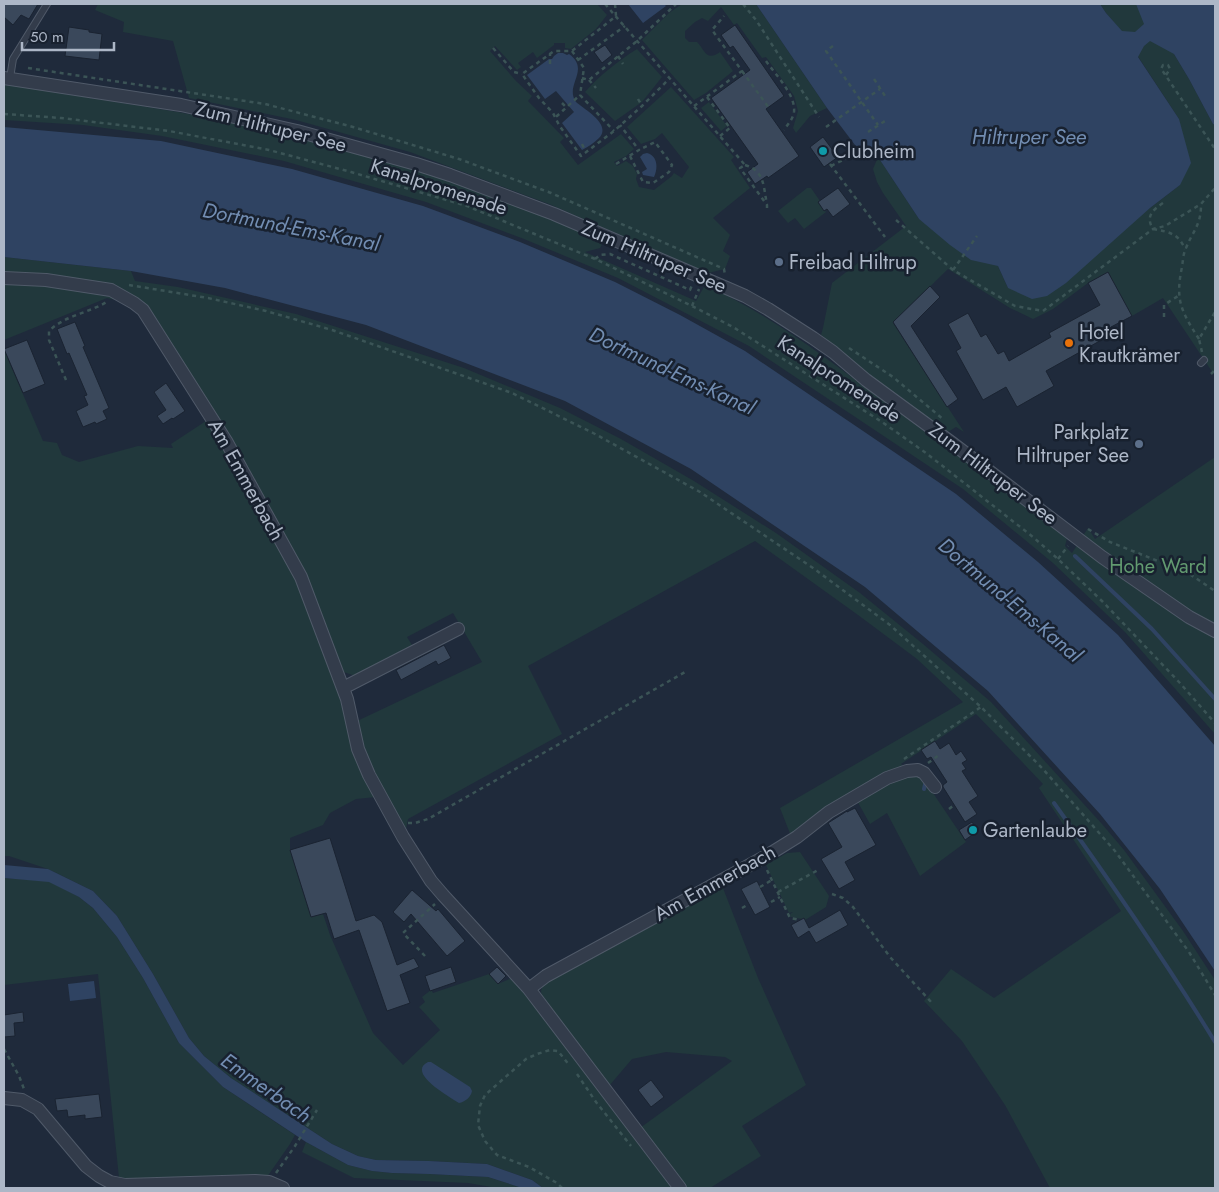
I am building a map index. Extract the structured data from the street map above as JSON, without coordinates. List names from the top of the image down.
{
  "streets": {
    "street": ["Zum Hiltruper See", "Am Emmerbach"],
    "path": ["Kanalpromenade"]
  },
  "crossings": [
    ["Zum Hiltruper See", "Kanalpromenade"]
  ],
  "water": ["Hiltruper See", "Dortmund-Ems-Kanal", "Emmerbach"],
  "parks": ["Hohe Ward"],
  "places": [
    "Clubheim",
    "Freibad Hiltrup",
    "Hotel Krautkrämer",
    "Parkplatz Hiltruper See",
    "Gartenlaube"
  ],
  "scale_bar": "50 m"
}
